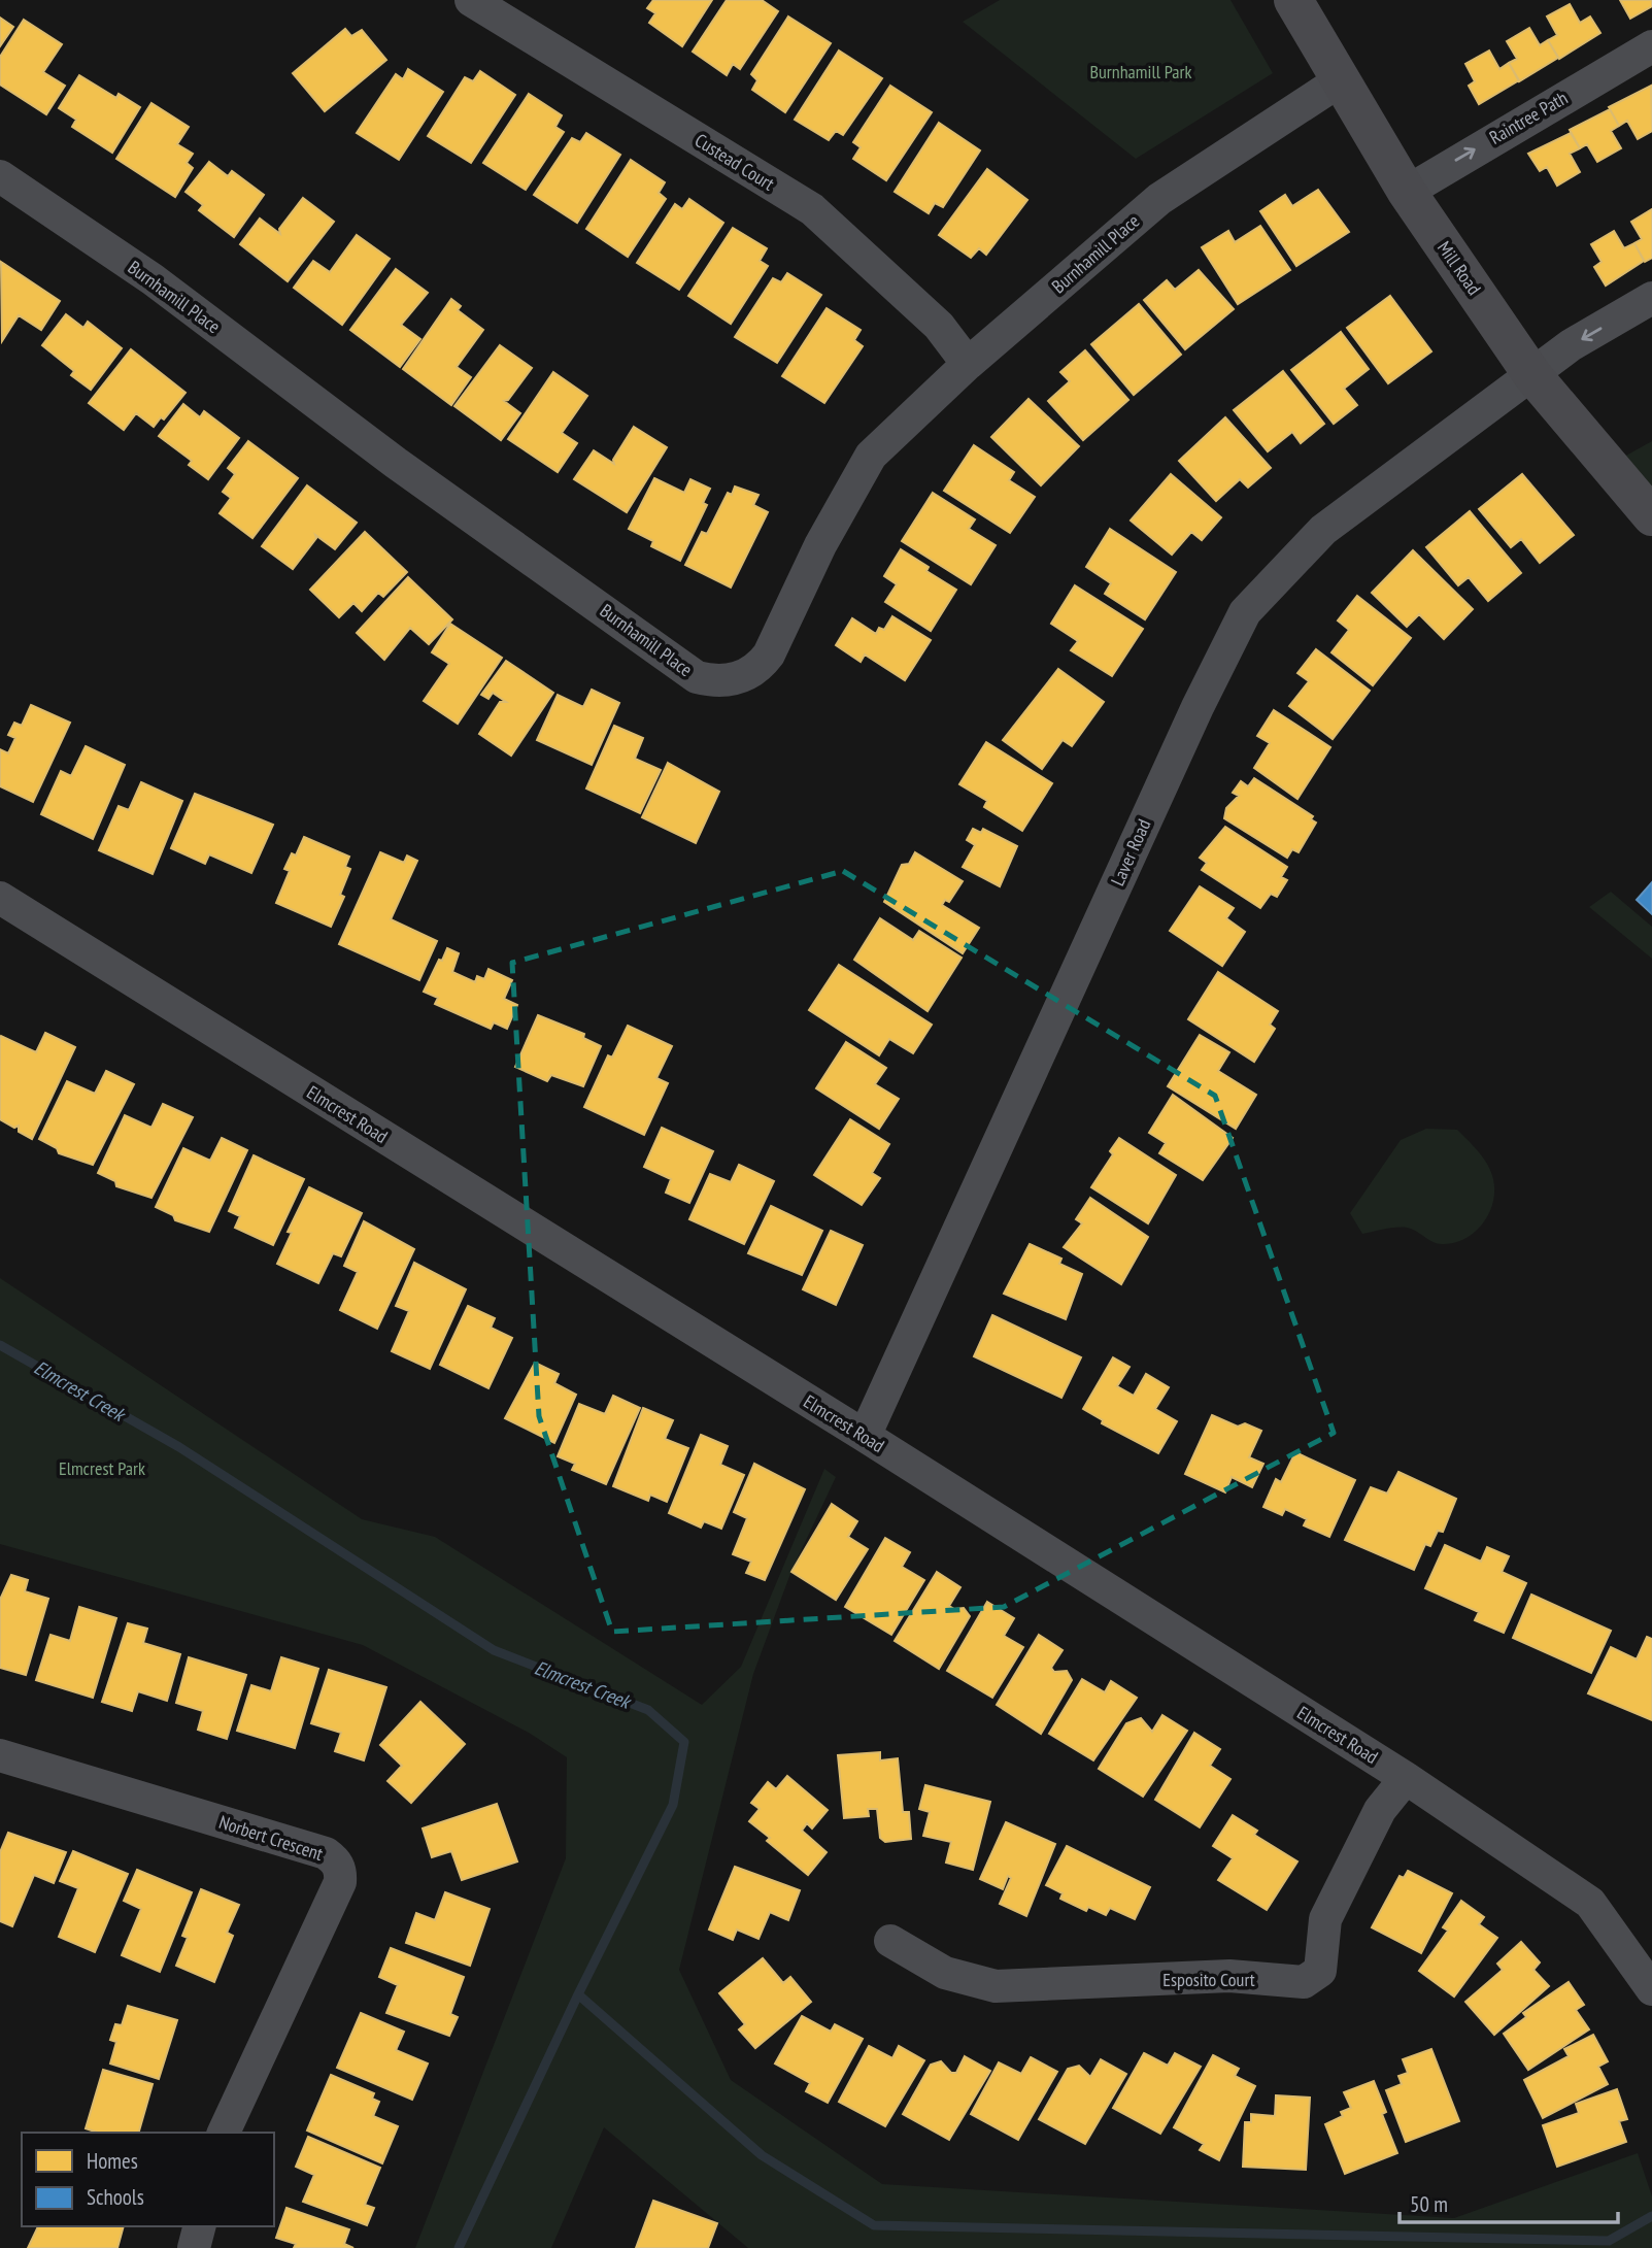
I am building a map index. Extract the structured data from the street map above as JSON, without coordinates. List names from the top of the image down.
{
  "streets": {
    "street": [
      "Raintree Path",
      "Custead Court",
      "Burnhamill Place",
      "Mill Road",
      "Laver Road",
      "Elmcrest Road",
      "Norbert Crescent",
      "Esposito Court"
    ]
  },
  "crossings": [
    ["Raintree Path", "Mill Road"],
    ["Custead Court", "Burnhamill Place"],
    ["Burnhamill Place", "Mill Road"],
    ["Mill Road", "Laver Road"],
    ["Laver Road", "Elmcrest Road"],
    ["Elmcrest Road", "Esposito Court"]
  ],
  "water": ["Elmcrest Creek"],
  "parks": ["Burnhamill Park", "Elmcrest Park"],
  "legend": ["Homes", "Schools"],
  "scale_bar": "50 m"
}
